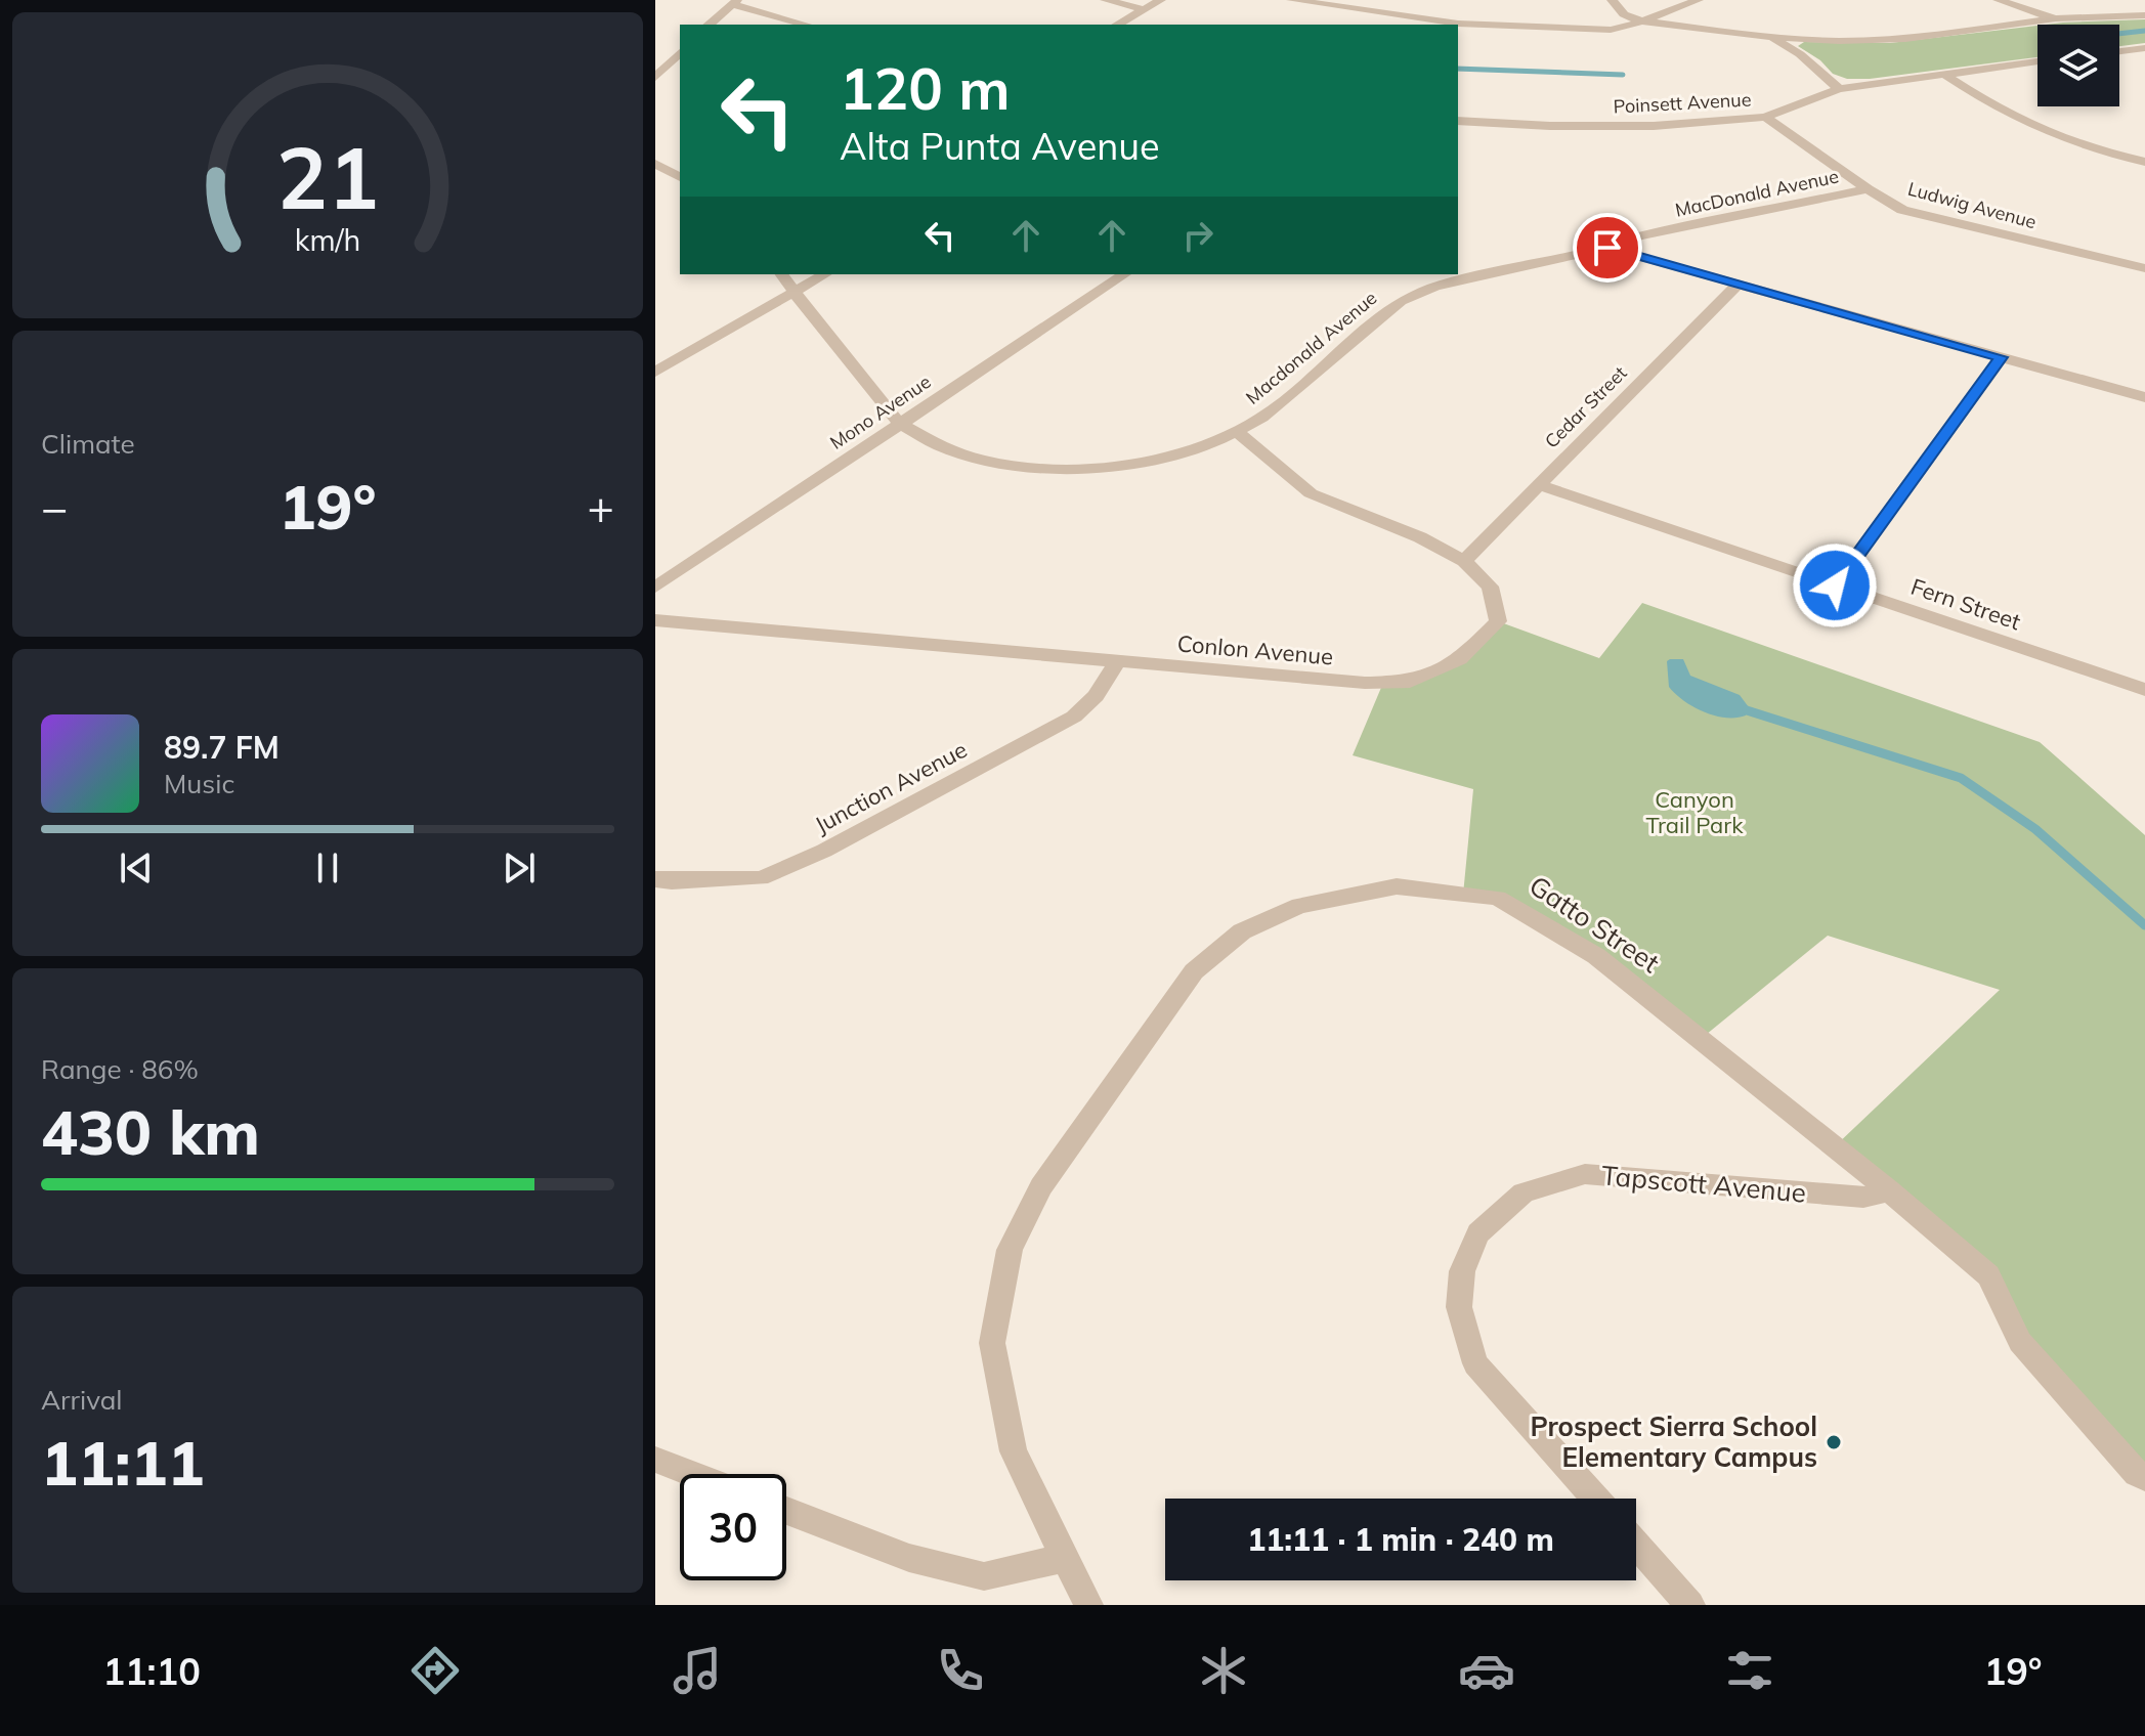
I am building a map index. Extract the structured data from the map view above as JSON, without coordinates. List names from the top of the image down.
{
  "streets": {
    "street": [
      "Poinsett Avenue",
      "MacDonald Avenue",
      "Ludwig Avenue",
      "Macdonald Avenue",
      "Cedar Street",
      "Mono Avenue",
      "Fern Street",
      "Conlon Avenue",
      "Junction Avenue",
      "Gatto Street",
      "Tapscott Avenue"
    ]
  },
  "crossings": [
    ["Poinsett Avenue", "Ludwig Avenue"],
    ["MacDonald Avenue", "Ludwig Avenue"],
    ["MacDonald Avenue", "Macdonald Avenue"],
    ["Macdonald Avenue", "Mono Avenue"],
    ["Macdonald Avenue", "Conlon Avenue"],
    ["Cedar Street", "Fern Street"],
    ["Cedar Street", "Conlon Avenue"],
    ["Conlon Avenue", "Junction Avenue"],
    ["Gatto Street", "Tapscott Avenue"]
  ],
  "parks": ["Canyon Trail Park"],
  "places": ["Prospect Sierra School Elementary Campus"],
  "page": {
    "turn": ["120 m", "Alta Punta Avenue"],
    "tile": [
      "Climate",
      ["Range · 86%", "430 km"],
      ["Arrival", "11:11"]
    ],
    "heat": ["−", "19°", "+"],
    "song": ["89.7 FM", "Music"],
    "limit": "30",
    "trip": "11:11 · 1 min · 240 m",
    "tabs": ["11:10", "19°"],
    "gauge": ["21", "km/h"]
  }
}
